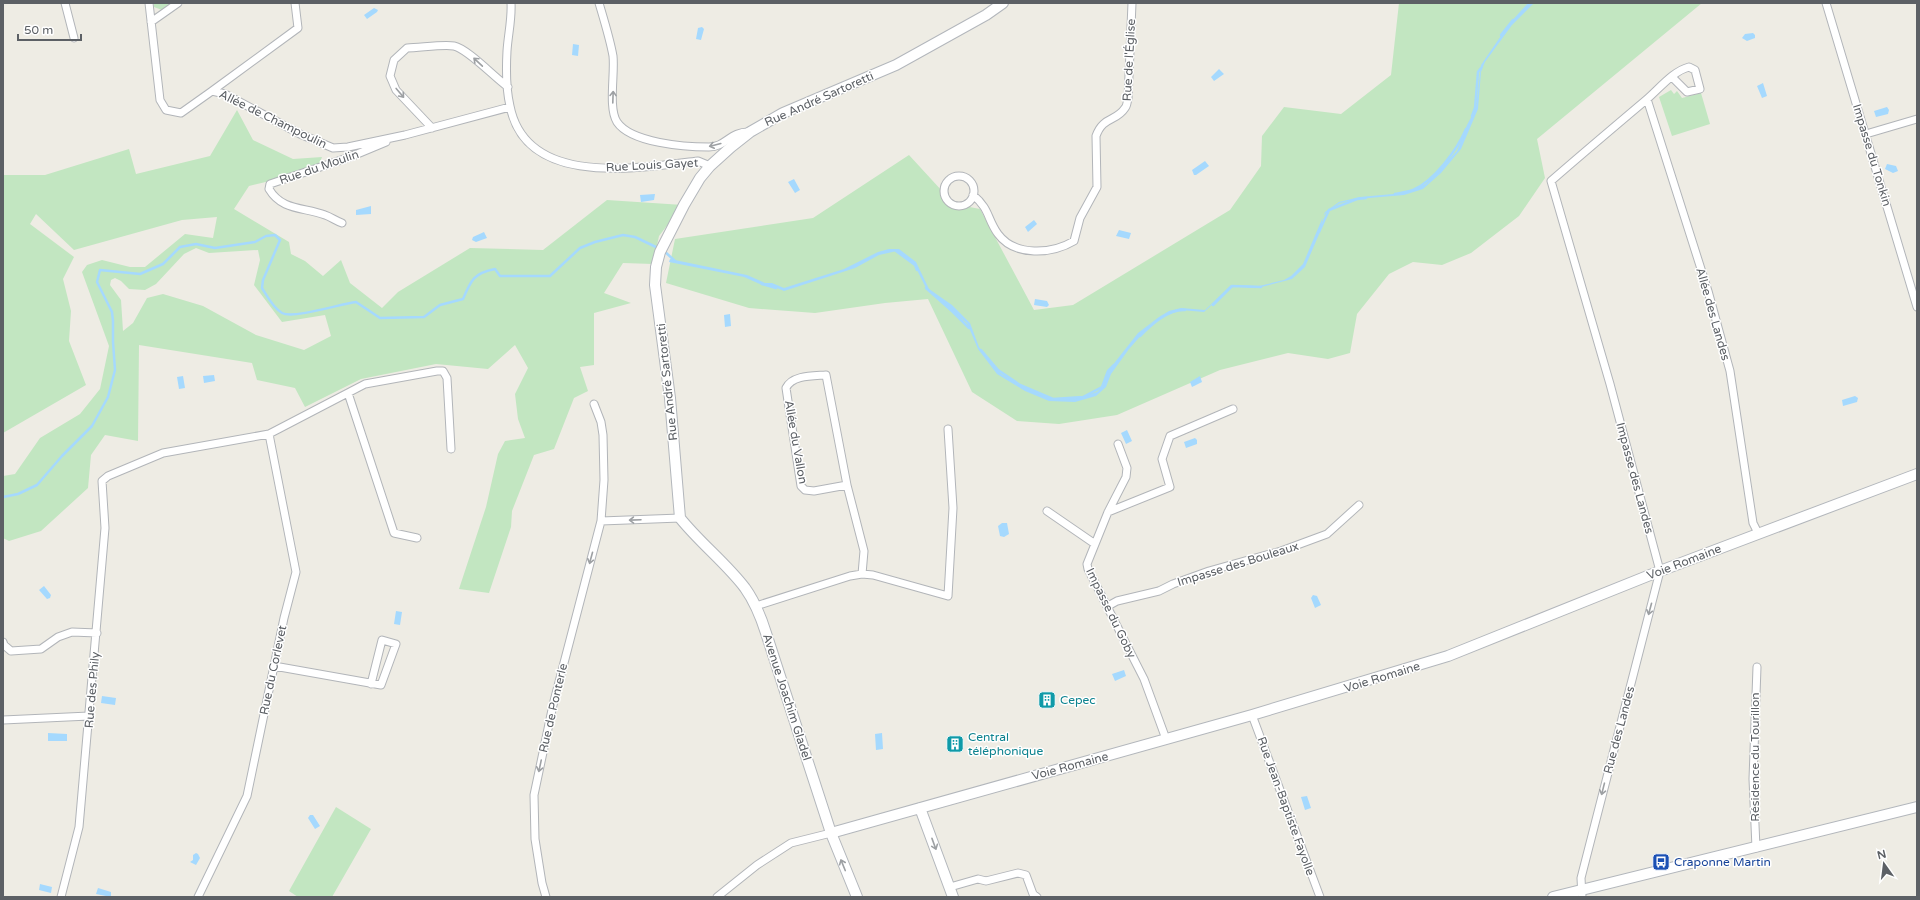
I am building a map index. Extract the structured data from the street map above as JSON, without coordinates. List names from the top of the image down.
{
  "streets": {
    "street": [
      "Rue de l'Église",
      "Rue André Sartoretti",
      "Allée de Champoulin",
      "Impasse du Tonkin",
      "Rue Louis Gayet",
      "Rue du Moulin",
      "Allée des Landes",
      "Allée du Vallon",
      "Impasse des Landes",
      "Voie Romaine",
      "Impasse des Bouleaux",
      "Impasse du Goby",
      "Rue du Corlevet",
      "Rue des Phily",
      "Avenue Joachim Gladel",
      "Rue de Ponterle",
      "Rue des Landes",
      "Résidence du Tourillon",
      "Rue Jean-Baptiste Fayolle"
    ]
  },
  "crossings": [
    ["Rue André Sartoretti", "Rue Louis Gayet"],
    ["Rue André Sartoretti", "Avenue Joachim Gladel"],
    ["Allée de Champoulin", "Rue du Moulin"],
    ["Rue Louis Gayet", "Rue du Moulin"],
    ["Allée des Landes", "Impasse des Landes"],
    ["Allée des Landes", "Voie Romaine"],
    ["Impasse des Landes", "Voie Romaine"],
    ["Impasse des Landes", "Rue des Landes"],
    ["Voie Romaine", "Impasse du Goby"],
    ["Voie Romaine", "Avenue Joachim Gladel"],
    ["Voie Romaine", "Rue des Landes"],
    ["Voie Romaine", "Rue Jean-Baptiste Fayolle"],
    ["Impasse des Bouleaux", "Impasse du Goby"],
    ["Rue du Corlevet", "Rue des Phily"]
  ],
  "one_way": ["Rue de Ponterle", "Rue des Landes"],
  "places": {
    "building": ["Cepec", "Central téléphonique"],
    "bus stop": ["Craponne Martin"]
  },
  "scale_bar": "50 m",
  "north": "top"
}
